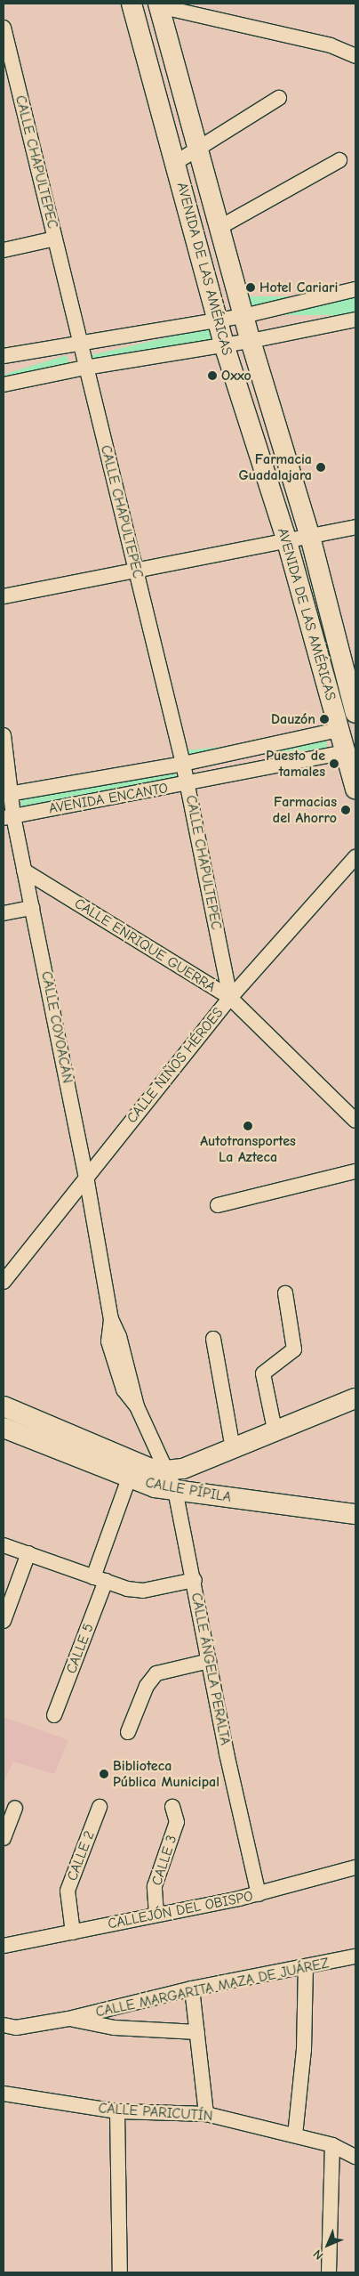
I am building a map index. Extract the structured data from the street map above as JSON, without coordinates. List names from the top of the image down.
{
  "streets": {
    "main road": ["AVENIDA DE LAS AMÉRICAS", "CALLE PÍPILA"],
    "street": [
      "CALLE CHAPULTEPEC",
      "AVENIDA ENCANTO",
      "CALLE ENRIQUE GUERRA",
      "CALLE COYOACÁN",
      "CALLE NIÑOS HÉROES",
      "CALLE 5",
      "CALLE ÁNGELA PERALTA",
      "CALLE 2",
      "CALLE 3",
      "CALLEJÓN DEL OBISPO",
      "CALLE MARGARITA MAZA DE JUÁREZ",
      "CALLE PARICUTÍN"
    ]
  },
  "crossings": [
    ["CALLE CHAPULTEPEC", "AVENIDA ENCANTO"],
    ["CALLE CHAPULTEPEC", "CALLE ENRIQUE GUERRA"],
    ["CALLE CHAPULTEPEC", "CALLE NIÑOS HÉROES"],
    ["AVENIDA DE LAS AMÉRICAS", "AVENIDA ENCANTO"],
    ["AVENIDA ENCANTO", "CALLE COYOACÁN"],
    ["CALLE ENRIQUE GUERRA", "CALLE COYOACÁN"],
    ["CALLE ENRIQUE GUERRA", "CALLE NIÑOS HÉROES"],
    ["CALLE COYOACÁN", "CALLE NIÑOS HÉROES"],
    ["CALLE COYOACÁN", "CALLE PÍPILA"],
    ["CALLE COYOACÁN", "CALLE ÁNGELA PERALTA"],
    ["CALLE PÍPILA", "CALLE 5"],
    ["CALLE PÍPILA", "CALLE ÁNGELA PERALTA"],
    ["CALLE ÁNGELA PERALTA", "CALLEJÓN DEL OBISPO"],
    ["CALLE 2", "CALLEJÓN DEL OBISPO"],
    ["CALLE 3", "CALLEJÓN DEL OBISPO"]
  ],
  "places": [
    "Hotel Cariari",
    "Oxxo",
    "Farmacia Guadalajara",
    "Dauzón",
    "Puesto de tamales",
    "Farmacias del Ahorro",
    "Autotransportes La Azteca",
    "Biblioteca Pública Municipal"
  ],
  "north": "bottom left"
}
